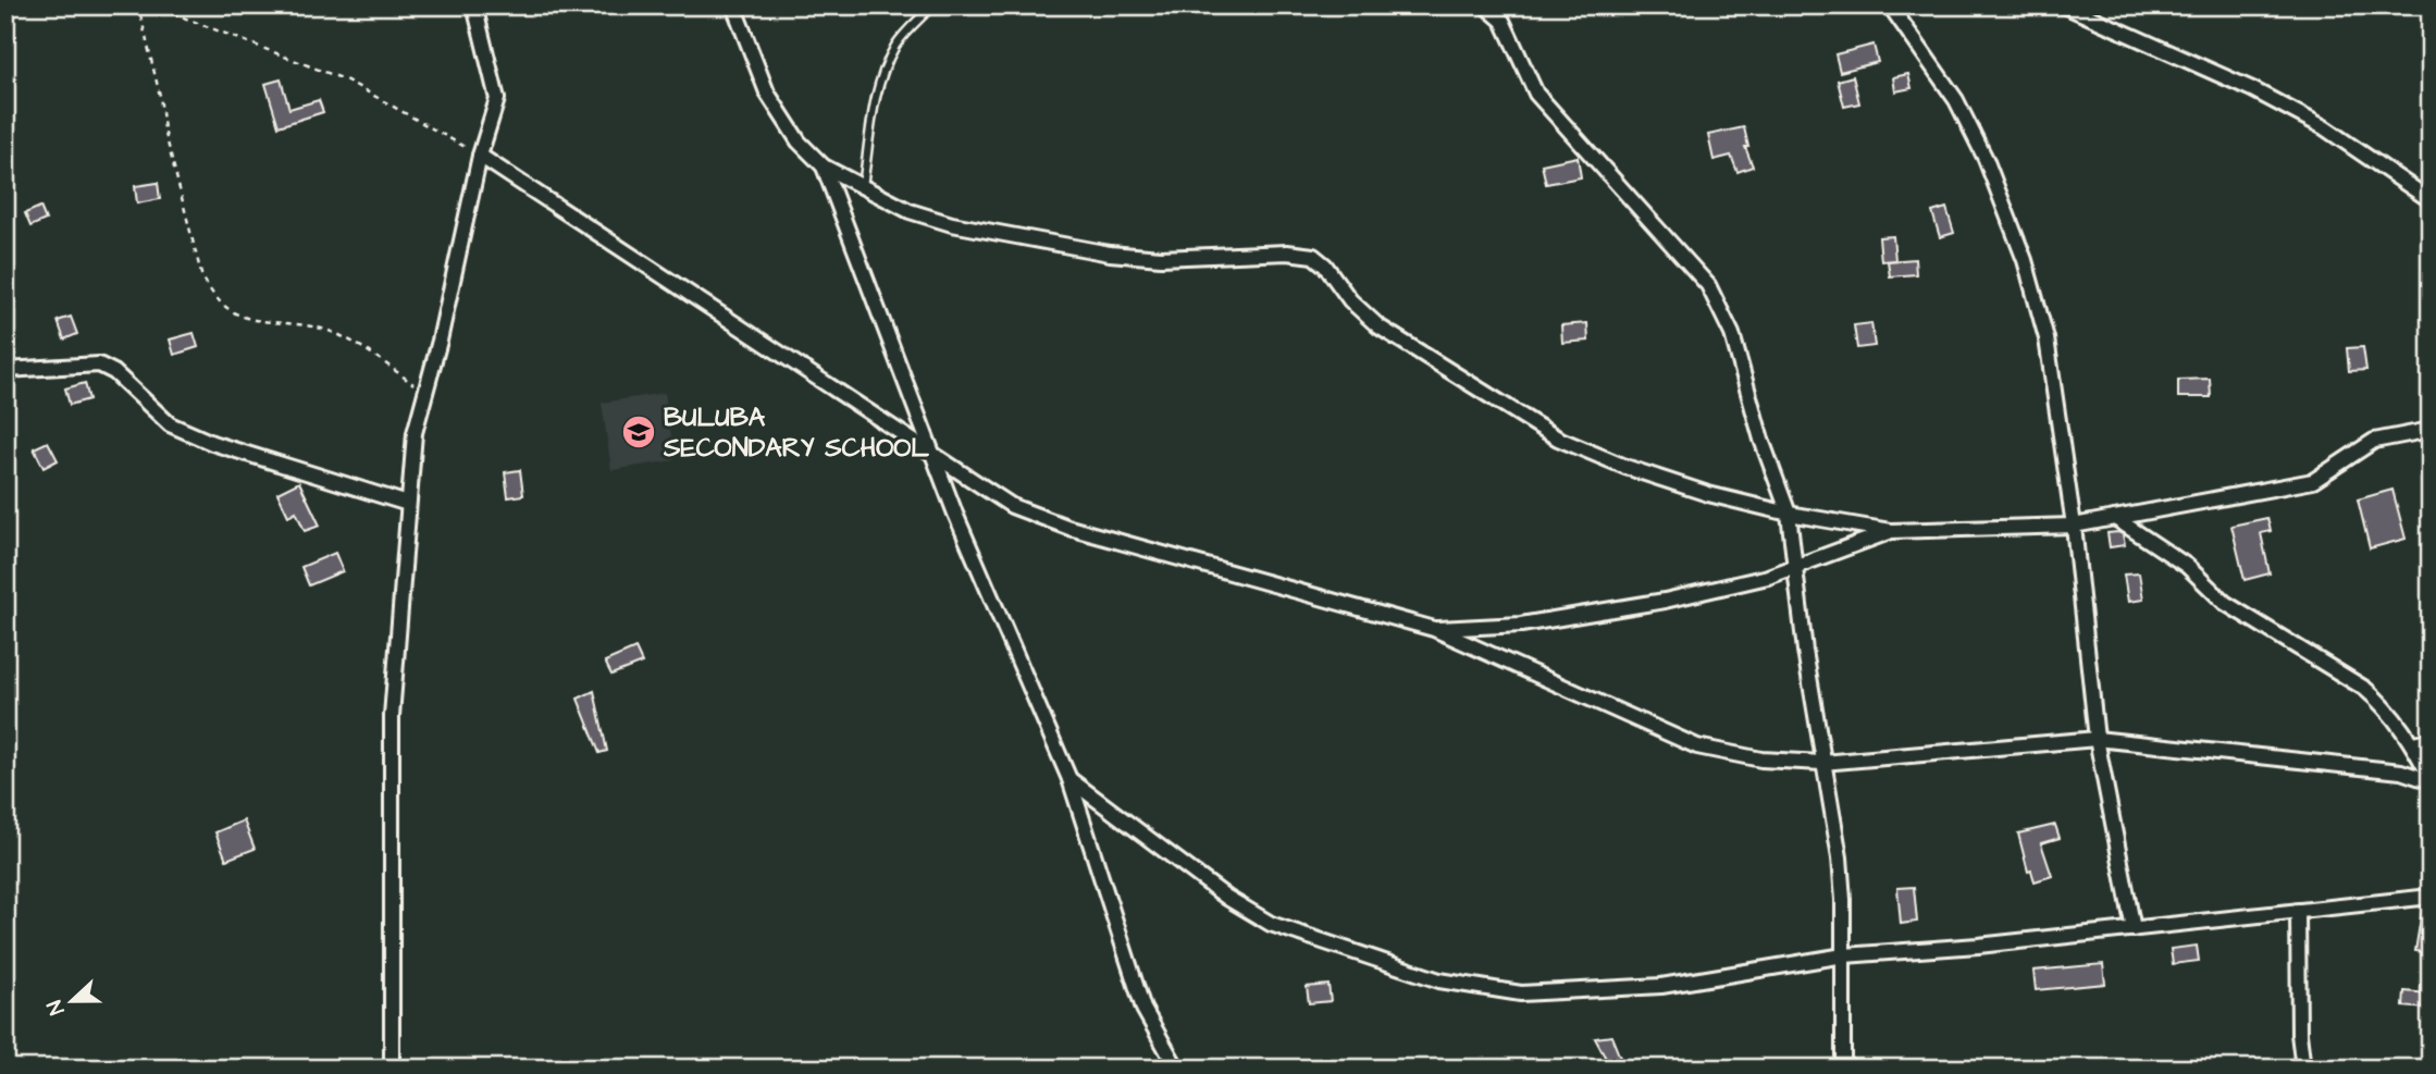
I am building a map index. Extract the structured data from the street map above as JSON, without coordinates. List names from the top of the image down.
{
  "places": {
    "school or university": ["BULUBA SECONDARY SCHOOL"]
  },
  "north": "left"
}
